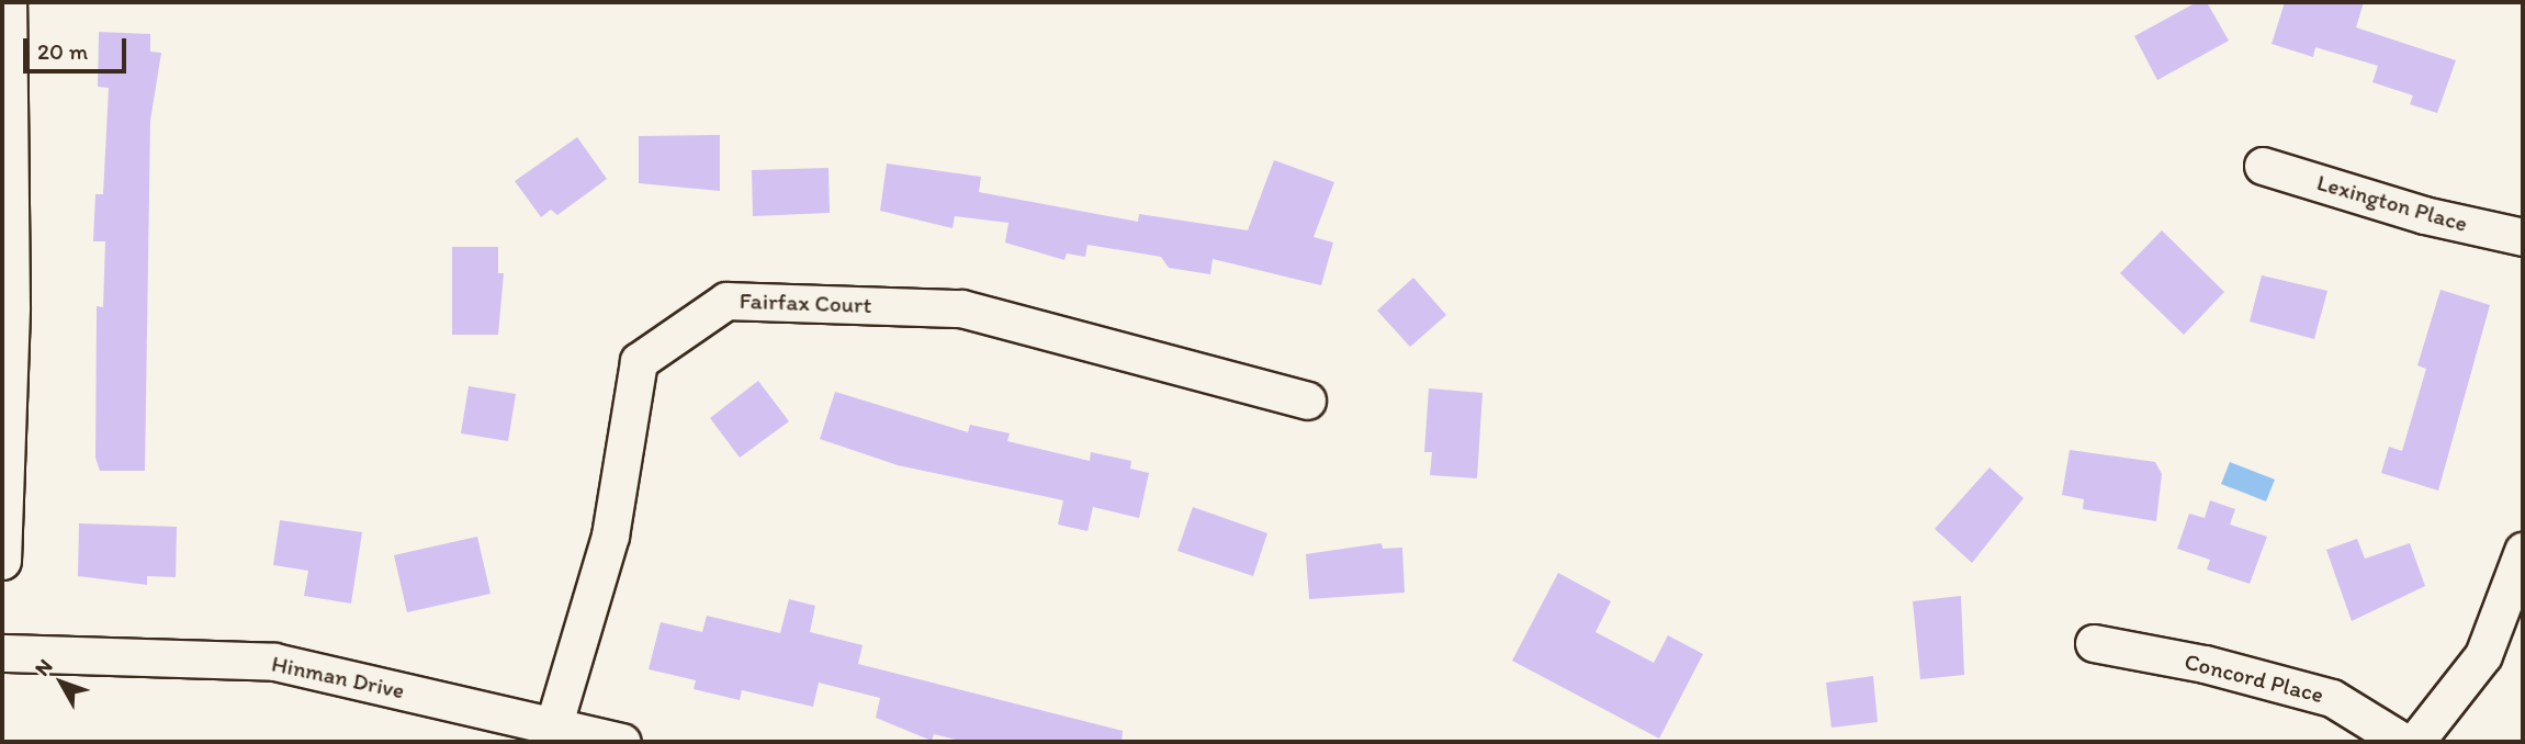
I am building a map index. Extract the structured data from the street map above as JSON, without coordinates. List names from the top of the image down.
{
  "streets": {
    "street": [
      "Lexington Place",
      "Fairfax Court",
      "Hinman Drive",
      "Concord Place"
    ]
  },
  "crossings": [
    ["Fairfax Court", "Hinman Drive"]
  ],
  "scale_bar": "20 m",
  "north": "top left"
}
